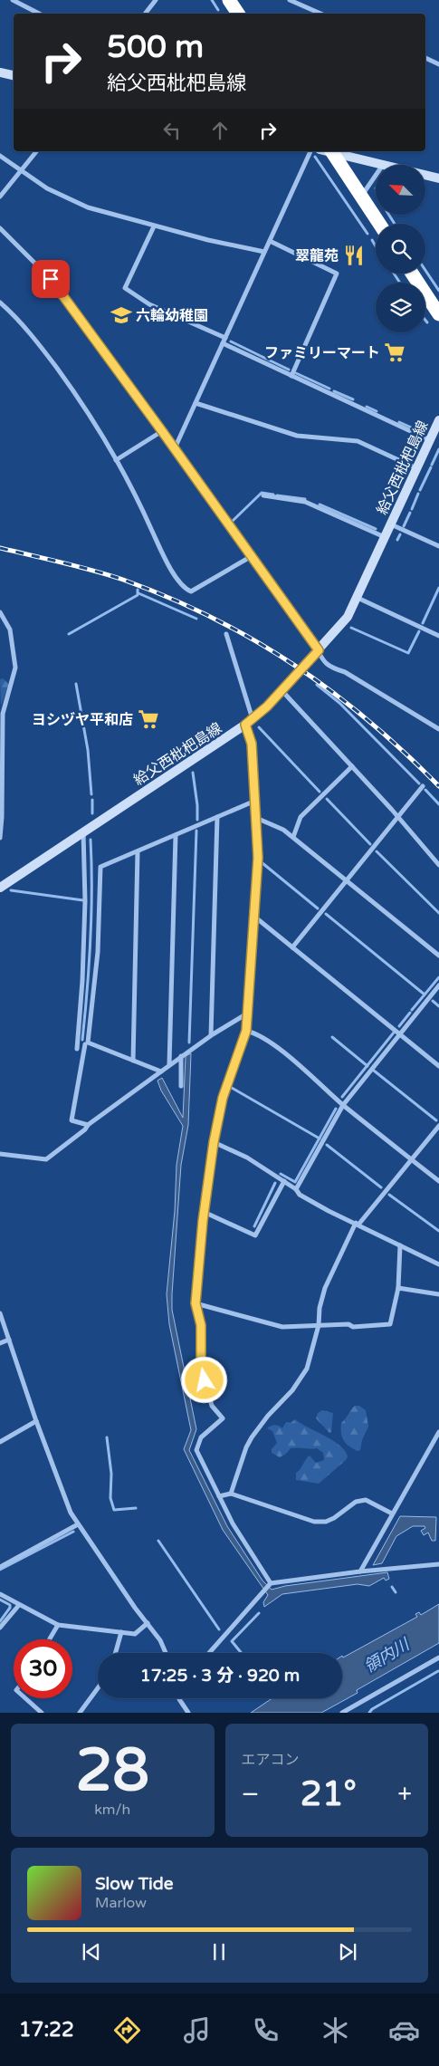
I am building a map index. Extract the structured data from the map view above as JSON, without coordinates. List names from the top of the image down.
{
  "streets": {
    "main road": ["給父西枇杷島線"]
  },
  "water": ["領内川"],
  "places": {
    "restaurant": ["翠龍苑"],
    "school or university": ["六輪幼稚園"],
    "supermarket": ["ファミリーマート", "ヨシヅヤ平和店"]
  },
  "north": "top left",
  "page": {
    "turn": ["500 m", "給父西枇杷島線"],
    "limit": "30",
    "trip": "17:25 · 3 分 · 920 m",
    "tile": [
      ["28", "km/h"],
      "エアコン"
    ],
    "heat": ["−", "21°", "+"],
    "song": ["Slow Tide", "Marlow"],
    "tabs": "17:22"
  }
}
